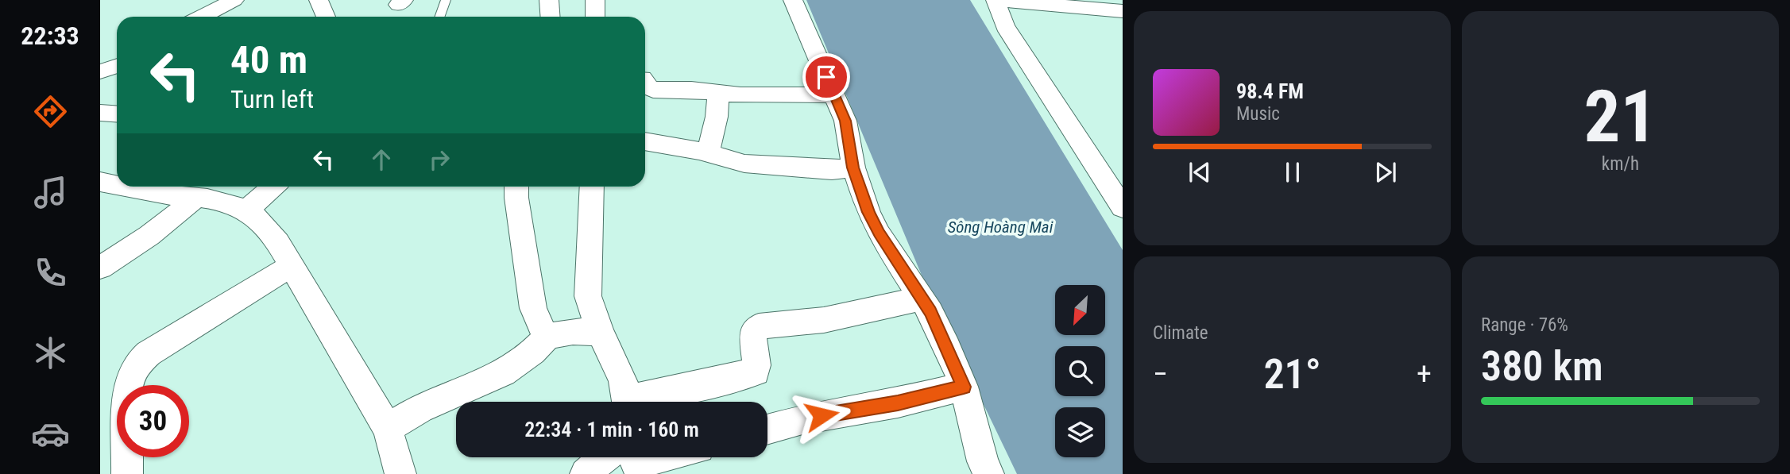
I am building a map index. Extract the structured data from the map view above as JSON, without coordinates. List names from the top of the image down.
{
  "water": ["Sông Hoàng Mai"],
  "north": "bottom left",
  "page": {
    "tabs": "22:33",
    "tile": [
      ["21", "km/h"],
      "Climate",
      ["Range · 76%", "380 km"]
    ],
    "turn": ["40 m", "Turn left"],
    "song": ["98.4 FM", "Music"],
    "heat": ["−", "21°", "+"],
    "limit": "30",
    "trip": "22:34 · 1 min · 160 m"
  }
}
